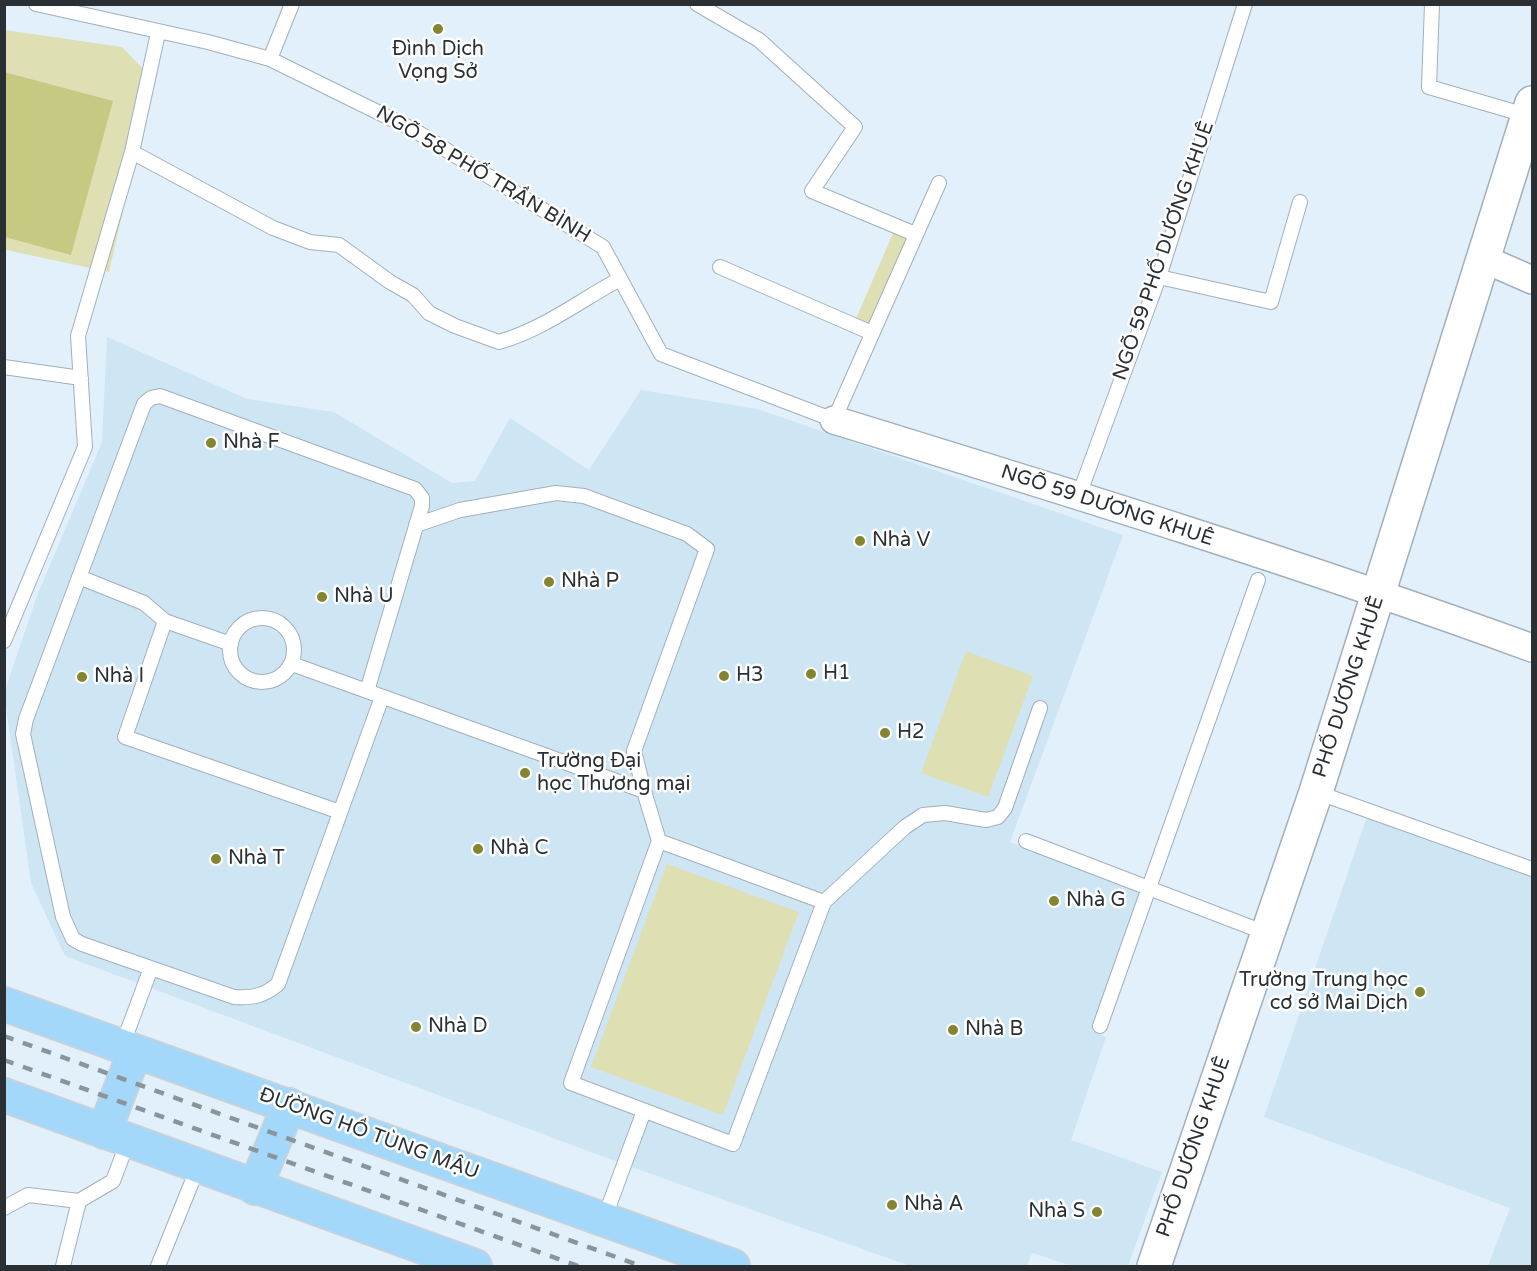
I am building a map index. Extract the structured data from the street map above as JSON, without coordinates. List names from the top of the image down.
{
  "streets": {
    "highway": ["ĐƯỜNG HỒ TÙNG MẬU"],
    "street": ["NGÕ 59 DƯƠNG KHUÊ", "PHỐ DƯƠNG KHUÊ"],
    "lane": ["NGÕ 58 PHỐ TRẦN BÌNH", "NGÕ 59 PHỐ DƯƠNG KHUÊ"]
  },
  "crossings": [
    ["NGÕ 58 PHỐ TRẦN BÌNH", "NGÕ 59 DƯƠNG KHUÊ"],
    ["NGÕ 59 PHỐ DƯƠNG KHUÊ", "NGÕ 59 DƯƠNG KHUÊ"],
    ["NGÕ 59 DƯƠNG KHUÊ", "PHỐ DƯƠNG KHUÊ"]
  ],
  "places": [
    "Đình Dịch Vọng Sở",
    "Nhà F",
    "Nhà V",
    "Nhà P",
    "Nhà U",
    "H1",
    "H3",
    "Nhà I",
    "H2",
    "Trường Đại học Thương mại",
    "Nhà C",
    "Nhà T",
    "Nhà G",
    "Trường Trung học cơ sở Mai Dịch",
    "Nhà D",
    "Nhà B",
    "Nhà A",
    "Nhà S"
  ]
}
